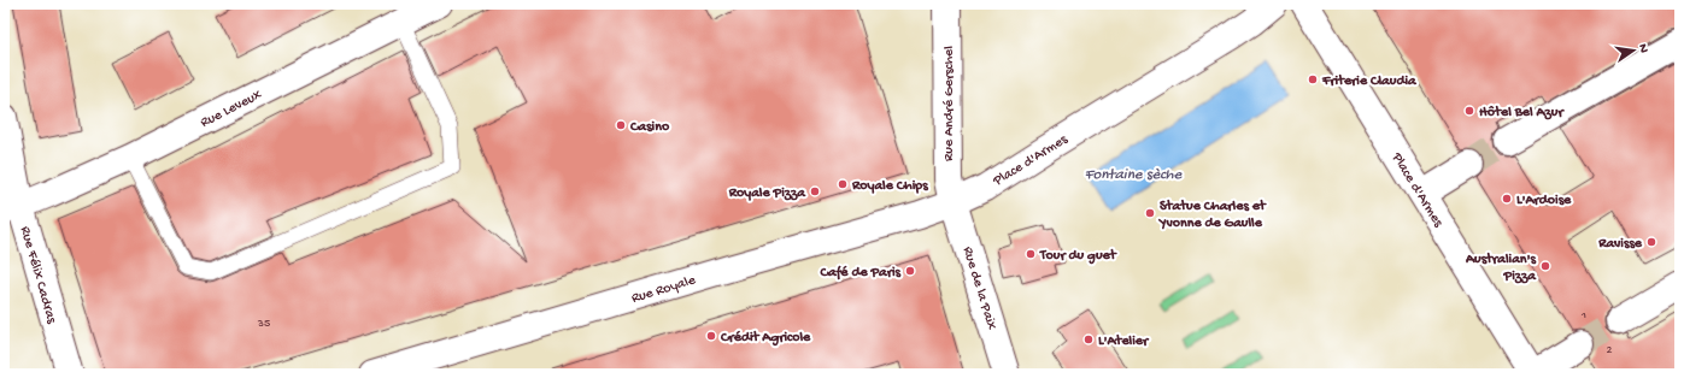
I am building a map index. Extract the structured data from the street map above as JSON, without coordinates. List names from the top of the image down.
{
  "streets": {
    "street": [
      "Rue André Gerschel",
      "Rue Leveux",
      "Place d'Armes",
      "Rue Félix Cadras",
      "Rue Royale",
      "Rue de la Paix"
    ]
  },
  "crossings": [
    ["Rue André Gerschel", "Place d'Armes"],
    ["Rue André Gerschel", "Rue Royale"],
    ["Rue André Gerschel", "Rue de la Paix"],
    ["Rue Leveux", "Rue Félix Cadras"],
    ["Place d'Armes", "Rue Royale"],
    ["Place d'Armes", "Rue de la Paix"],
    ["Rue Royale", "Rue de la Paix"]
  ],
  "water": ["Fontaine sèche"],
  "places": [
    "Friterie Claudia",
    "Hôtel Bel Azur",
    "Casino",
    "Royale Chips",
    "Royale Pizza",
    "L'Ardoise",
    "Statue Charles et Yvonne de Gaulle",
    "Ravisse",
    "Tour du guet",
    "Australian's Pizza",
    "Café de Paris",
    "Crédit Agricole",
    "L'Atelier"
  ],
  "house_numbers": ["1", "35", "2"],
  "north": "right"
}
